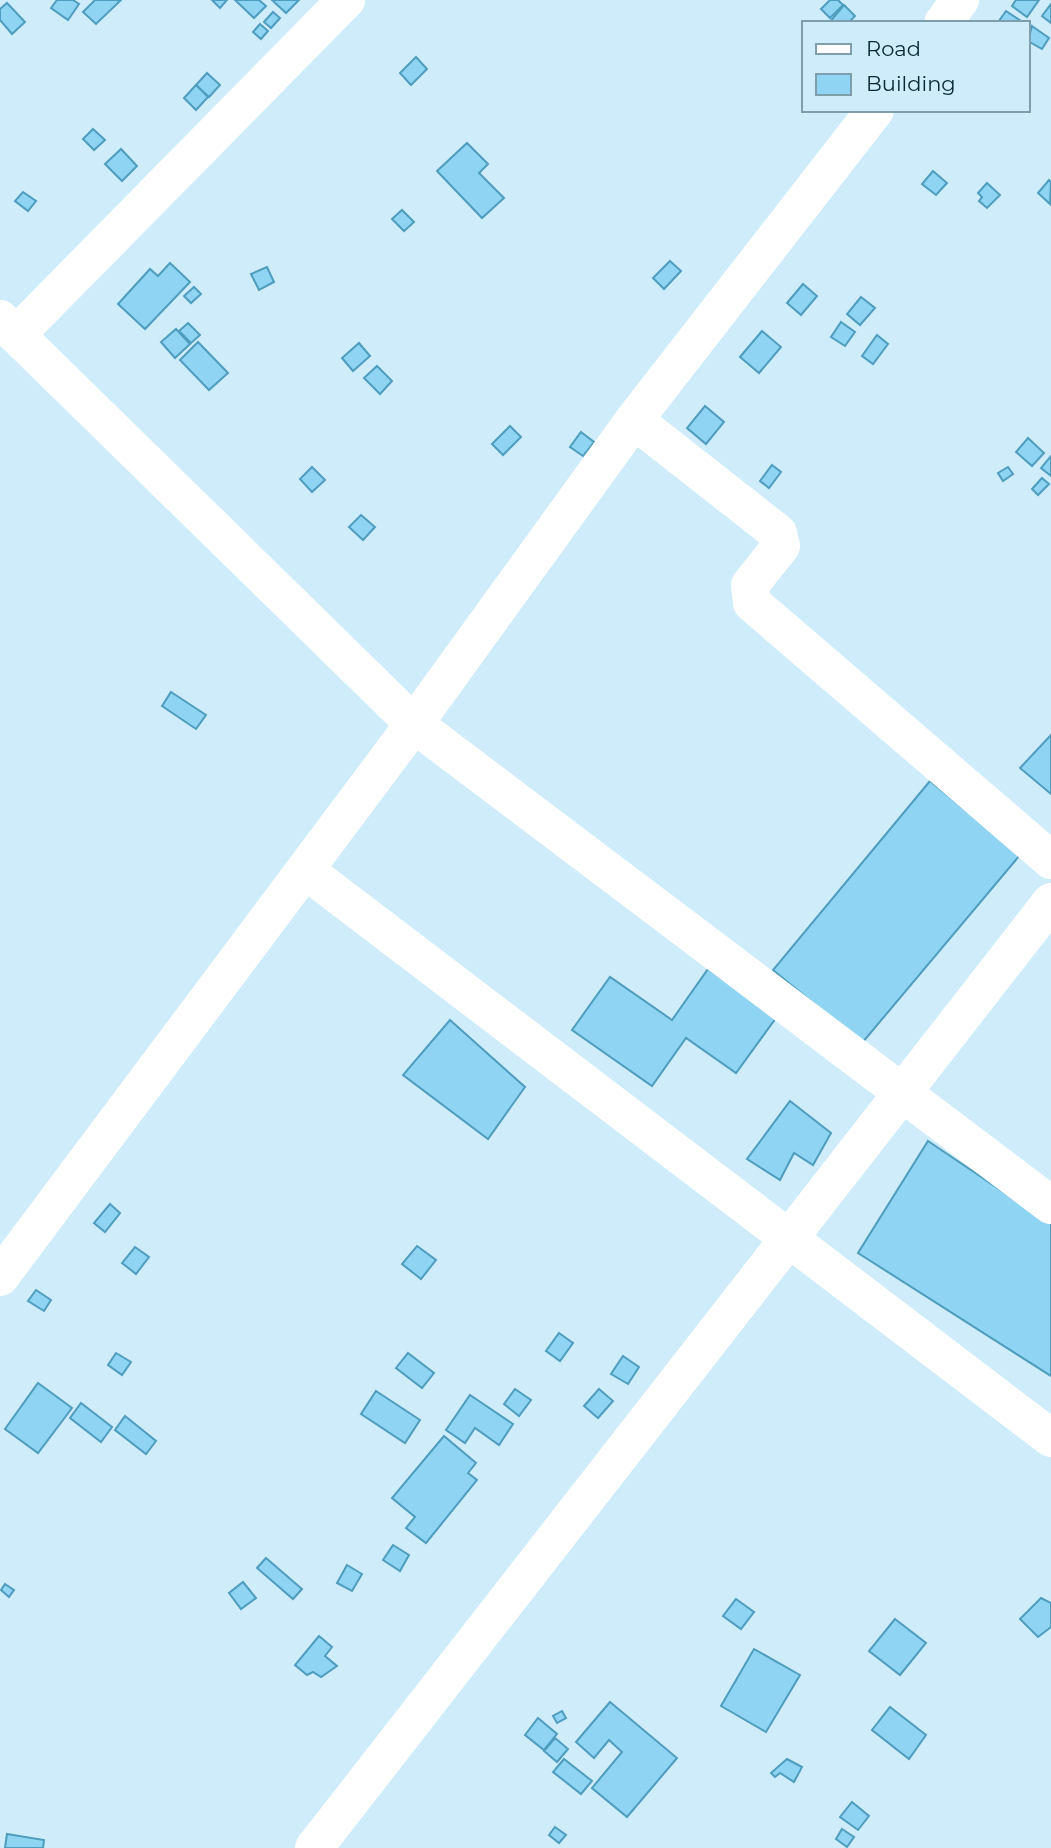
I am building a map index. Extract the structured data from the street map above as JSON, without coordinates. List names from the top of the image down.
{
  "legend": ["Road", "Building"]
}
